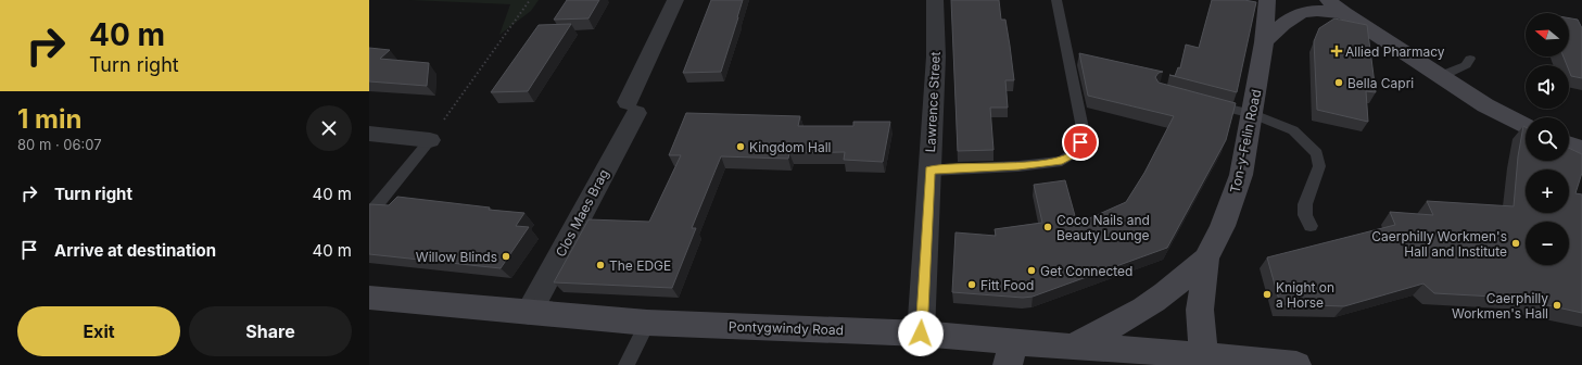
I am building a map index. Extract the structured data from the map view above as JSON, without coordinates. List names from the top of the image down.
{
  "streets": {
    "main road": ["Ton-y-Felin Road", "Pontygwindy Road"],
    "street": ["Lawrence Street", "Clos Maes Brag"]
  },
  "crossings": [
    ["Lawrence Street", "Pontygwindy Road"],
    ["Ton-y-Felin Road", "Pontygwindy Road"],
    ["Clos Maes Brag", "Pontygwindy Road"]
  ],
  "places": {
    "health": ["Allied Pharmacy"],
    "other": [
      "Bella Capri",
      "Kingdom Hall",
      "Coco Nails and Beauty Lounge",
      "Caerphilly Workmen's Hall and Institute",
      "Willow Blinds",
      "The EDGE",
      "Get Connected",
      "Fitt Food",
      "Knight on a Horse",
      "Caerphilly Workmen's Hall"
    ]
  },
  "north": "left",
  "page": {
    "turn": ["40 m", "Turn right"],
    "map_buttons": ["+", "−"],
    "heading": ["1 min", "80 m · 06:07"],
    "list": [
      {
        "name": "Turn right",
        "value": "40 m"
      },
      {
        "name": "Arrive at destination",
        "value": "40 m"
      }
    ],
    "buttons": ["Exit", "Share"]
  }
}
